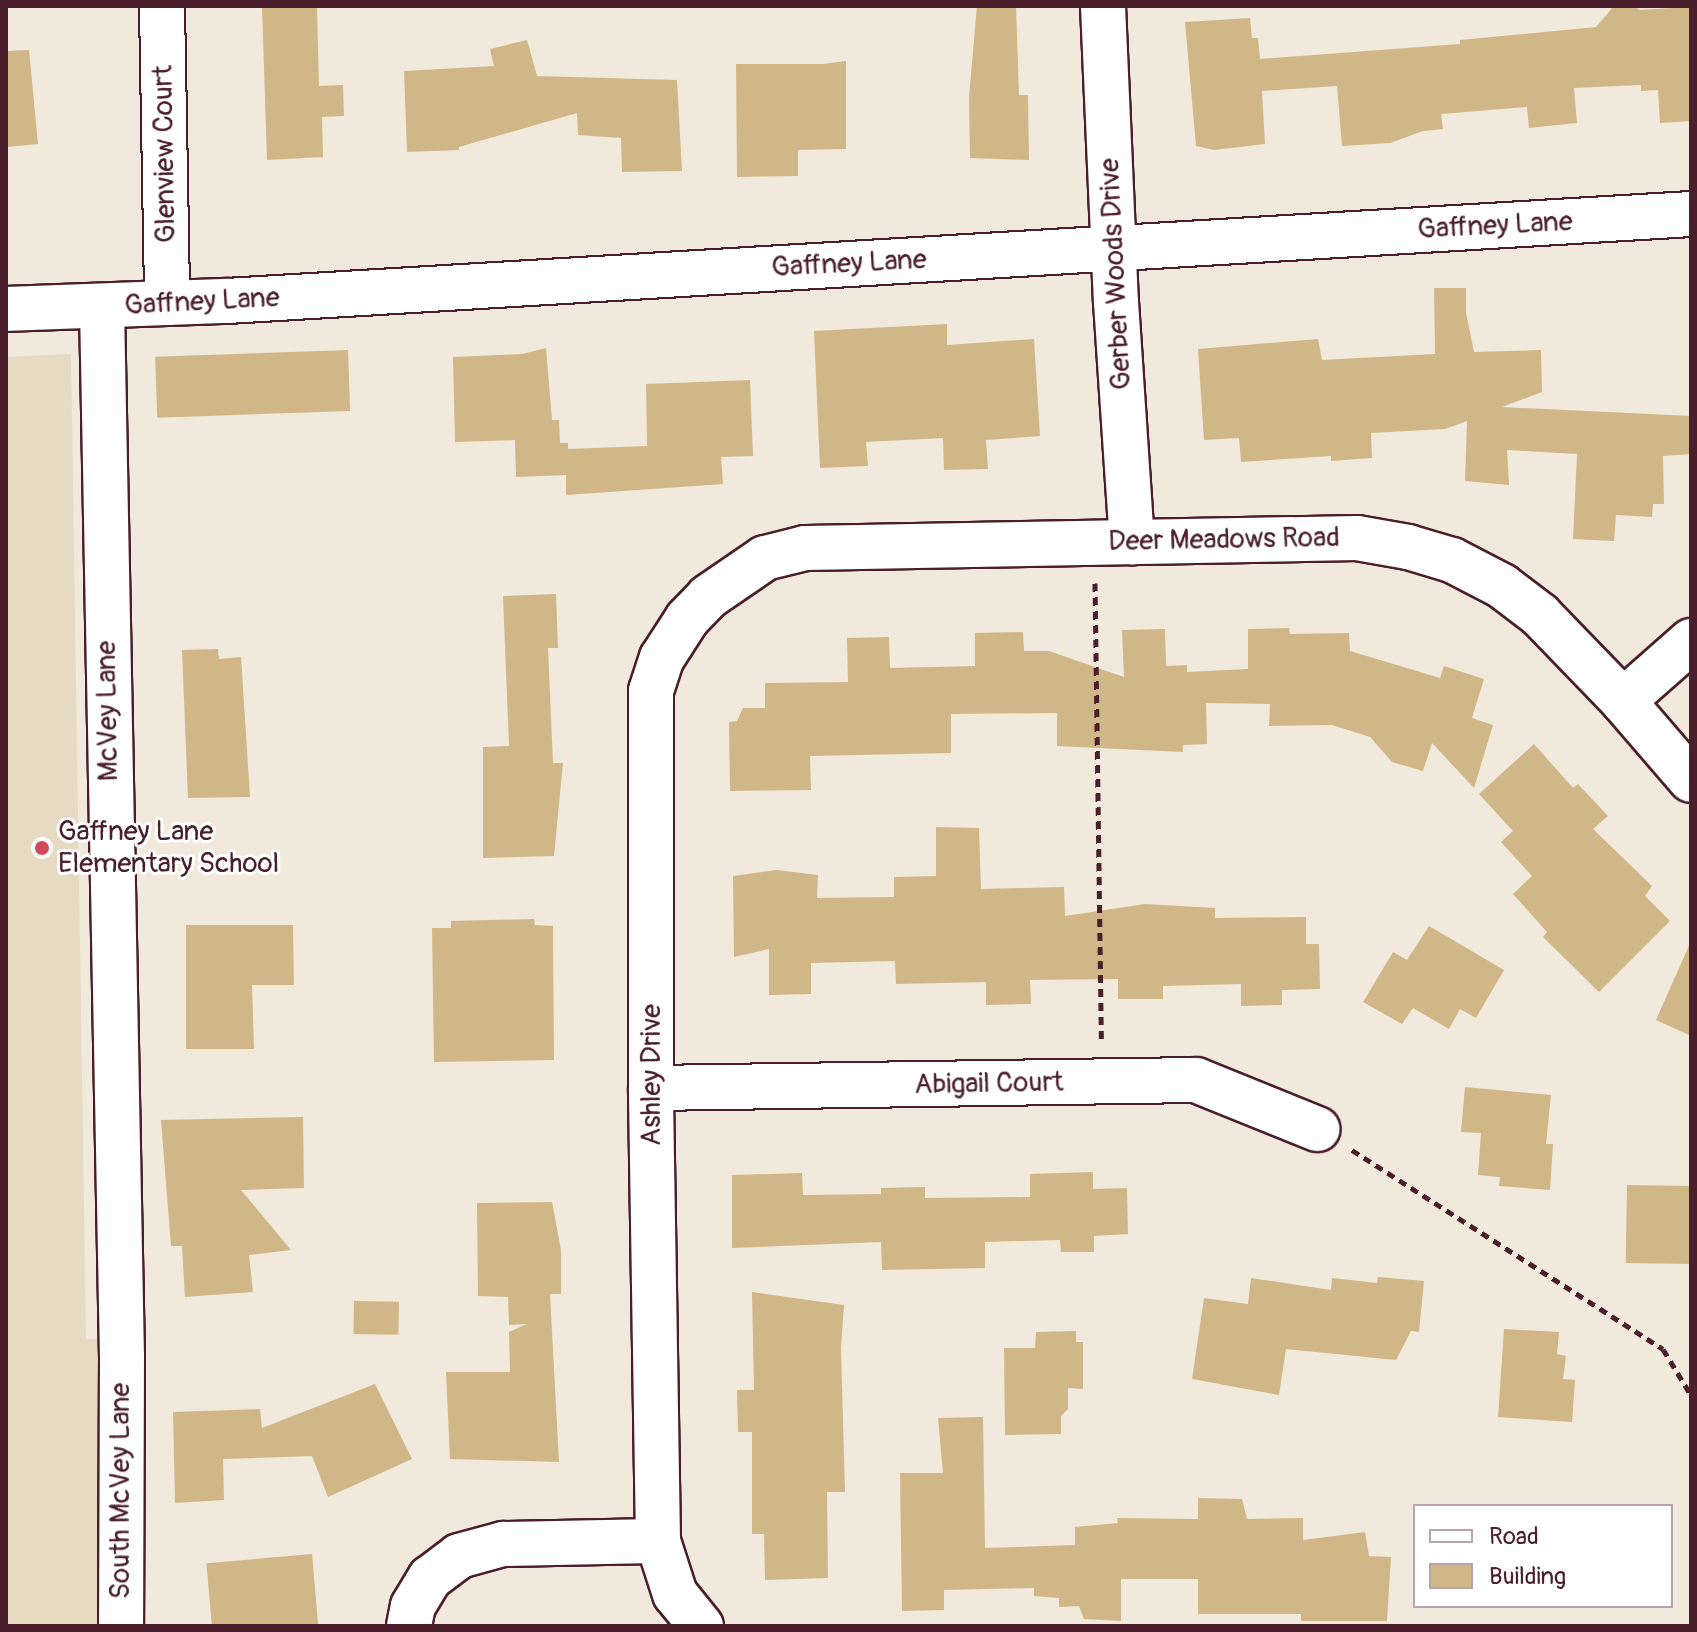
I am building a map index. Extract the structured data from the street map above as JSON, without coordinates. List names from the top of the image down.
{
  "streets": {
    "street": [
      "Glenview Court",
      "Gaffney Lane",
      "Gerber Woods Drive",
      "Deer Meadows Road",
      "McVey Lane",
      "Ashley Drive",
      "Abigail Court",
      "South McVey Lane"
    ]
  },
  "crossings": [
    ["Glenview Court", "Gaffney Lane"],
    ["Gaffney Lane", "Gerber Woods Drive"],
    ["Gaffney Lane", "McVey Lane"],
    ["Gerber Woods Drive", "Deer Meadows Road"],
    ["Deer Meadows Road", "Ashley Drive"],
    ["McVey Lane", "South McVey Lane"],
    ["Ashley Drive", "Abigail Court"]
  ],
  "places": ["Gaffney Lane Elementary School"],
  "legend": ["Road", "Building"]
}
